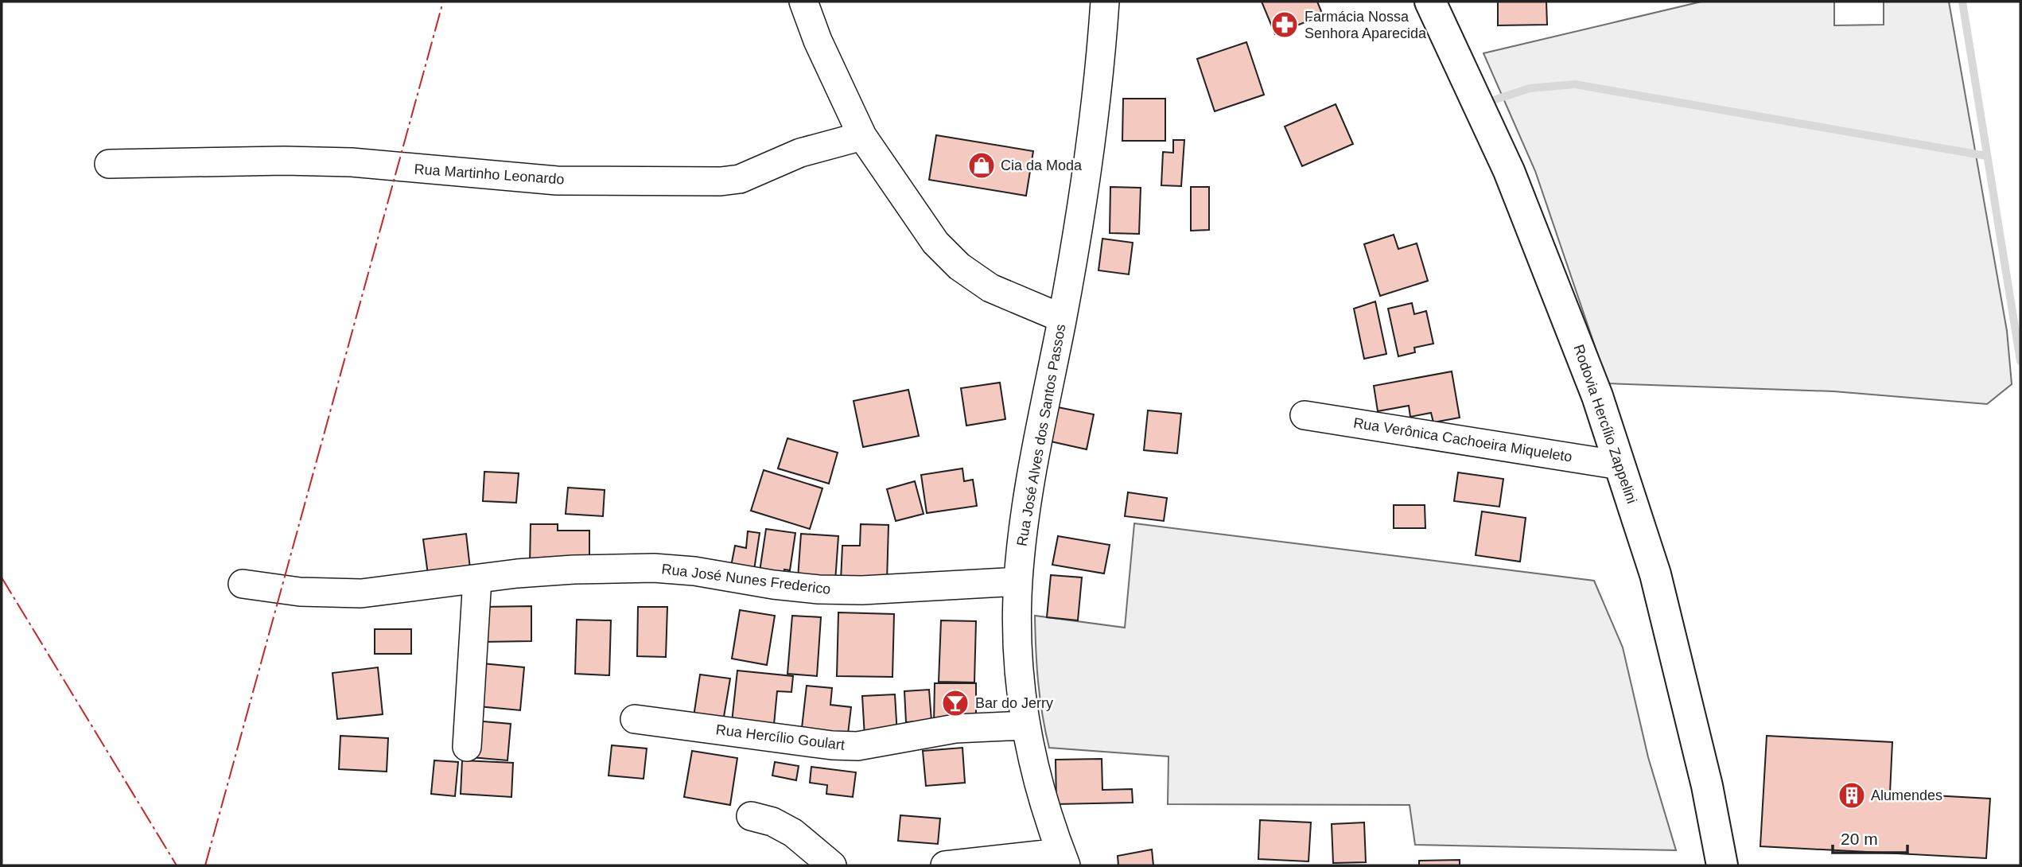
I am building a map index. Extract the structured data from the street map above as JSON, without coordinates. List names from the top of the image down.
{
  "streets": {
    "main road": ["Rodovia Hercílio Zappelini"],
    "street": [
      "Rua Martinho Leonardo",
      "Rua José Alves dos Santos Passos",
      "Rua Verônica Cachoeira Miqueleto",
      "Rua José Nunes Frederico",
      "Rua Hercílio Goulart"
    ]
  },
  "crossings": [
    ["Rodovia Hercílio Zappelini", "Rua Verônica Cachoeira Miqueleto"],
    ["Rua José Alves dos Santos Passos", "Rua José Nunes Frederico"],
    ["Rua José Alves dos Santos Passos", "Rua Hercílio Goulart"]
  ],
  "places": {
    "pharmacy": ["Farmácia Nossa Senhora Aparecida"],
    "shop": ["Cia da Moda"],
    "bar": ["Bar do Jerry"],
    "building": ["Alumendes"]
  },
  "scale_bar": "20 m"
}
